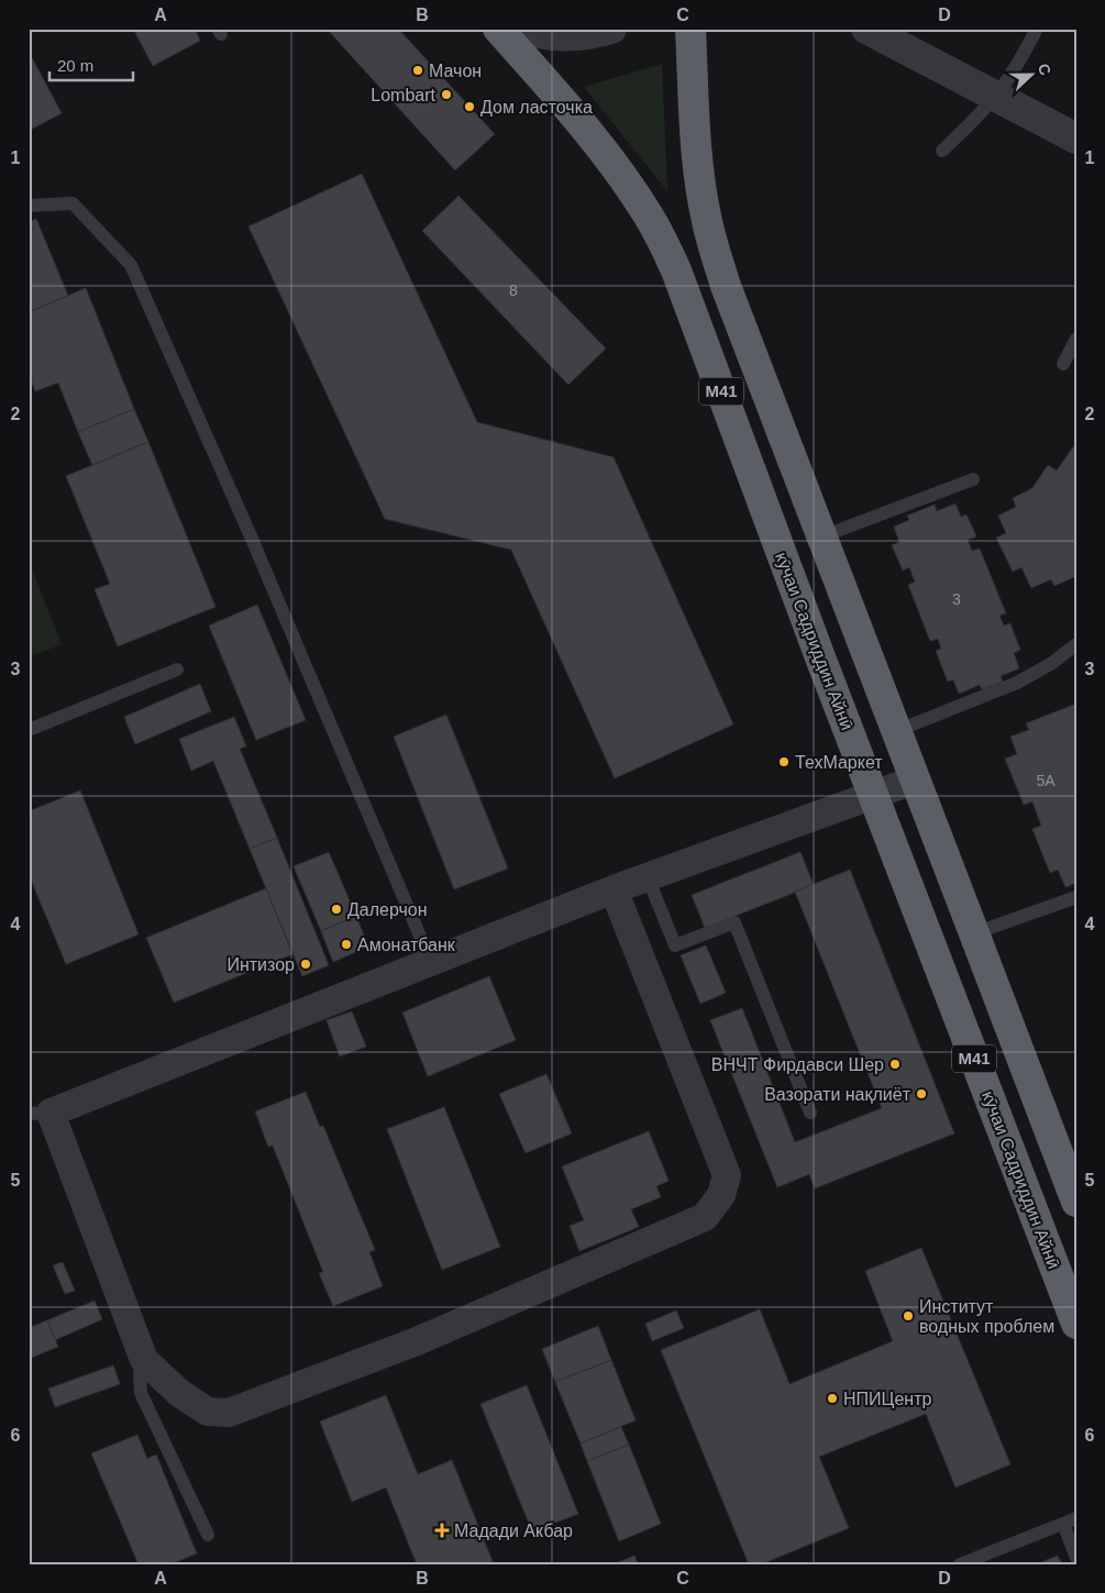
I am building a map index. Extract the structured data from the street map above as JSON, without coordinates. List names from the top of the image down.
{
  "streets": {
    "highway": ["M41", "кӯчаи Садриддин Айнӣ"]
  },
  "places": {
    "other": [
      "Мачон",
      "Lombart",
      "Дом ласточка",
      "ТехМаркет",
      "Далерчон",
      "Амонатбанк",
      "Интизор",
      "ВНЧТ Фирдавси Шер",
      "Вазорати нақлиёт",
      "Институт водных проблем",
      "НПИЦентр"
    ],
    "health": ["Мадади Акбар"]
  },
  "house_numbers": ["8", "3", "5A"],
  "scale_bar": "20 m",
  "north": "right",
  "grid": {
    "columns": [
      "A",
      "B",
      "C",
      "D"
    ],
    "rows": [
      "1",
      "2",
      "3",
      "4",
      "5",
      "6"
    ]
  }
}
